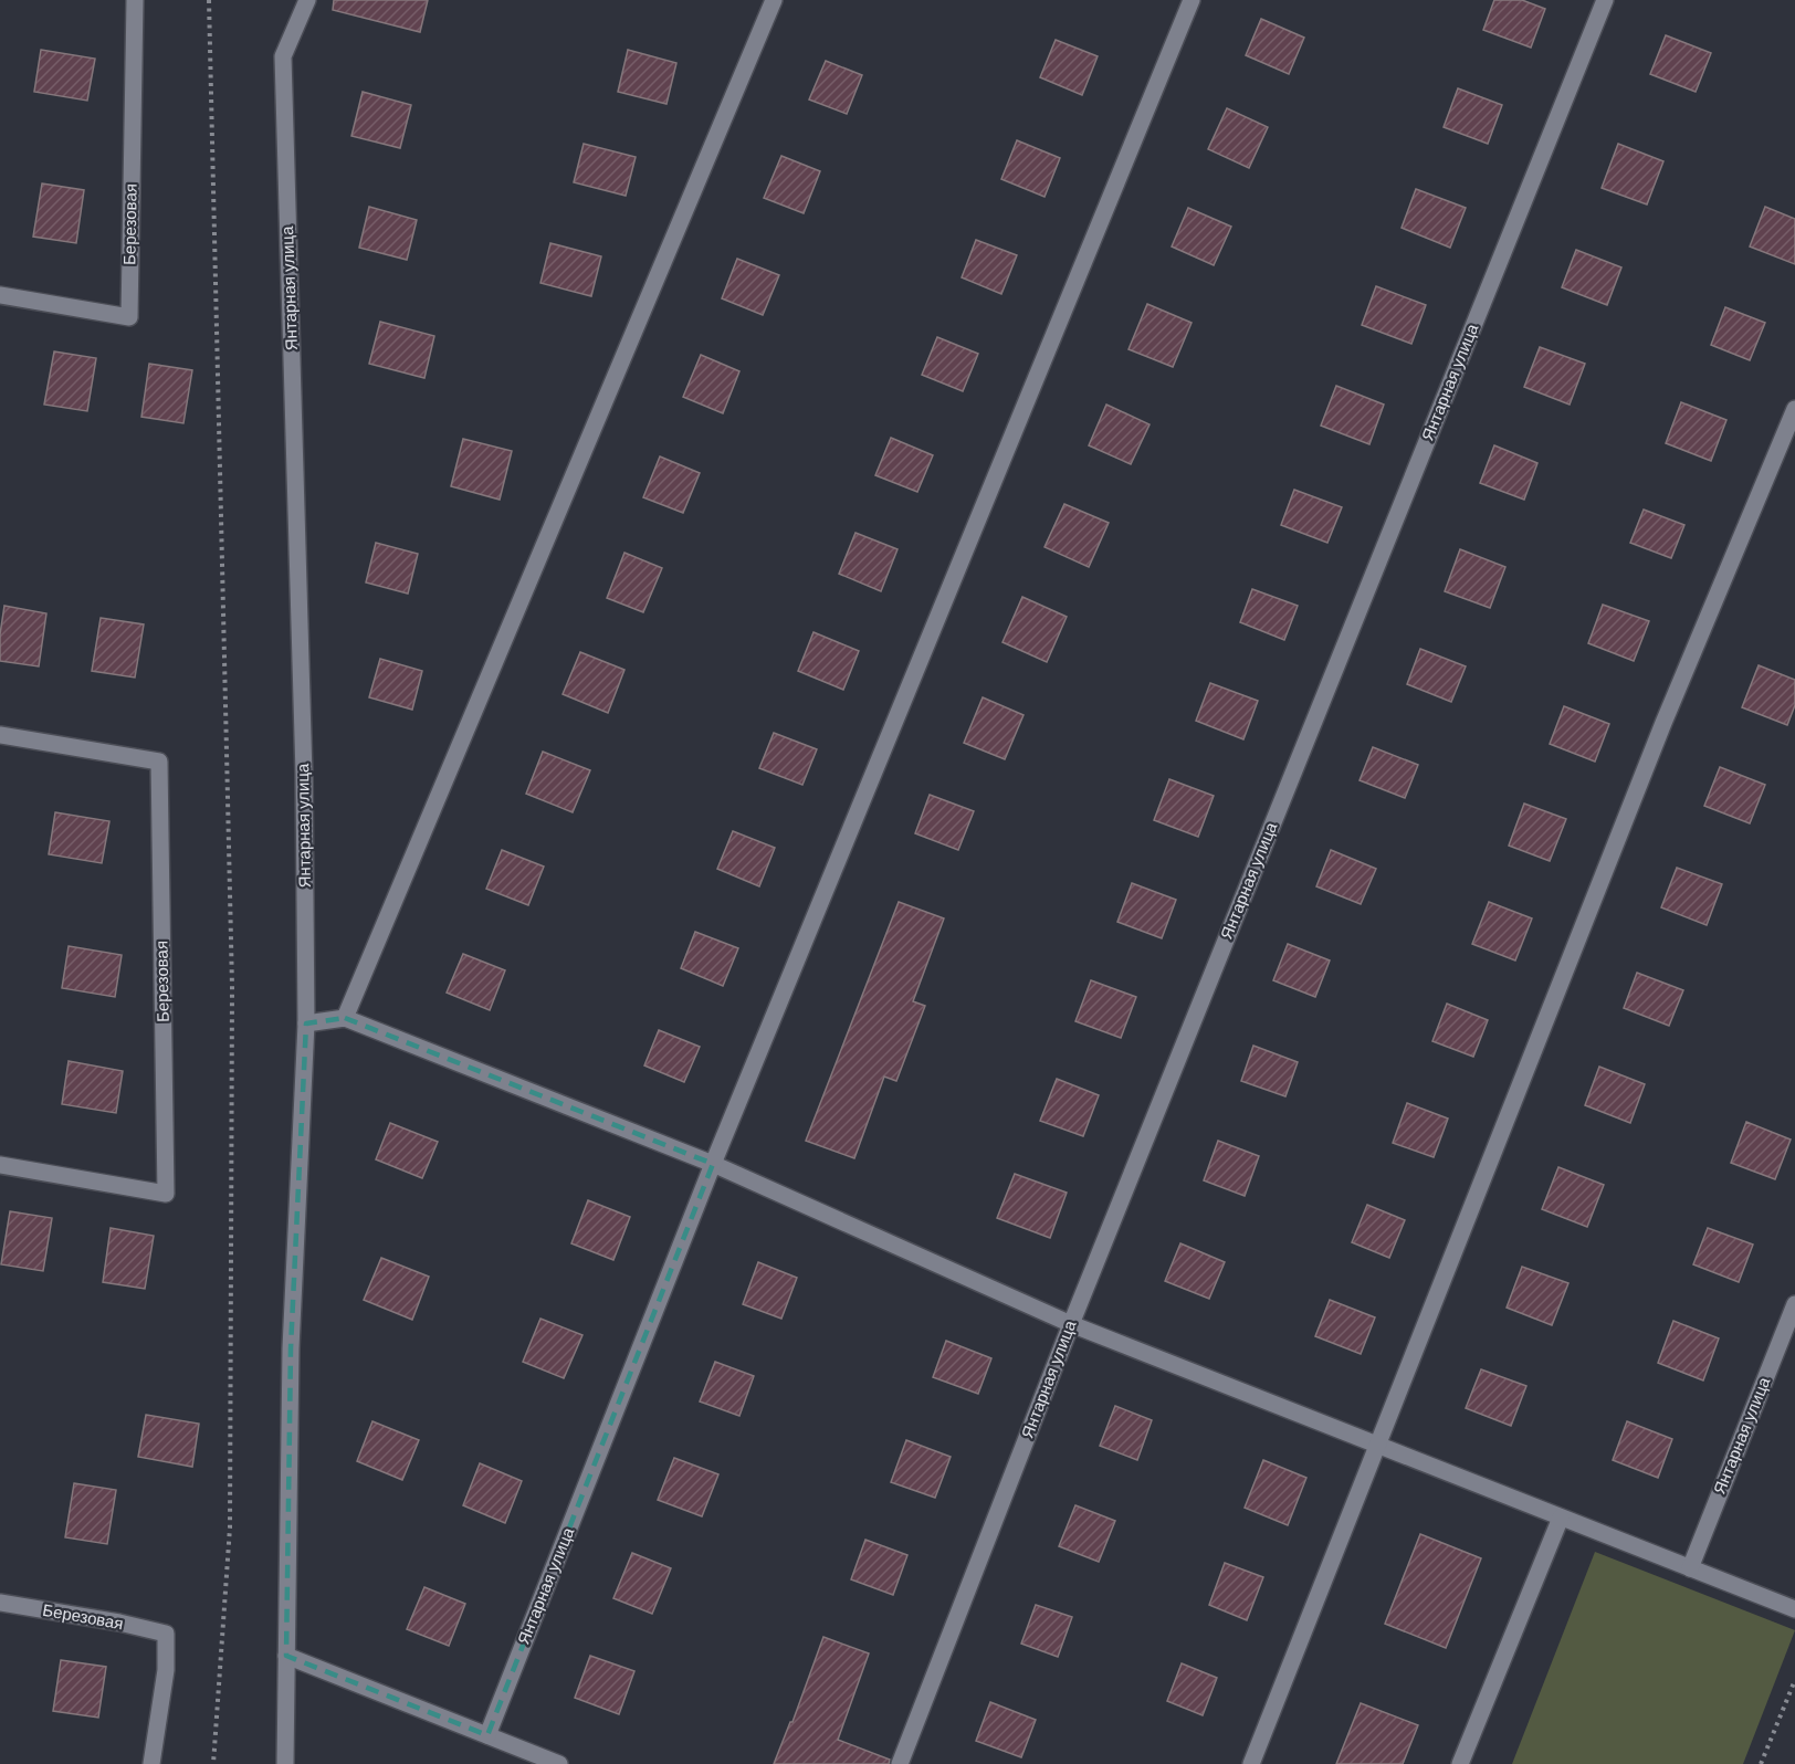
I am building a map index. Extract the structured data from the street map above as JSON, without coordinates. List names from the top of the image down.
{
  "streets": {
    "street": ["Березовая", "Янтарная улица"]
  }
}
